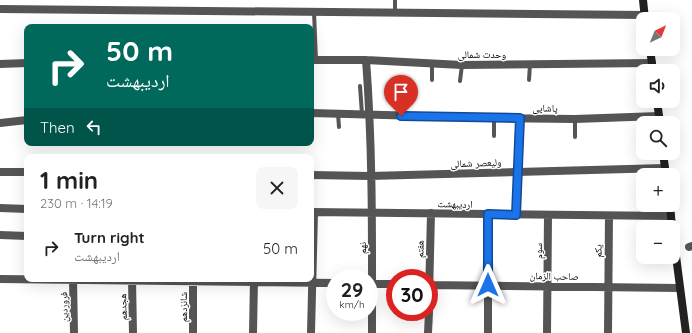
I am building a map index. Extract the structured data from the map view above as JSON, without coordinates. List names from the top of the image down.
{
  "streets": {
    "street": [
      "وحدت شمالی",
      "پاشایی",
      "ولیعصر شمالی",
      "اردیبهشت",
      "نهم",
      "هفتم",
      "سوم",
      "یکم",
      "صاحب الزمان",
      "فروردین",
      "هجدهم",
      "شانزدهم"
    ]
  },
  "crossings": [
    ["وحدت شمالی", "نهم"],
    ["پاشایی", "نهم"],
    ["ولیعصر شمالی", "نهم"],
    ["اردیبهشت", "نهم"],
    ["اردیبهشت", "هفتم"],
    ["اردیبهشت", "سوم"],
    ["اردیبهشت", "یکم"],
    ["سوم", "صاحب الزمان"],
    ["یکم", "صاحب الزمان"]
  ],
  "north": "top right",
  "page": {
    "map_buttons": ["+", "−"],
    "turn": ["50 m", "اردیبهشت"],
    "then": "Then",
    "heading": ["1 min", "230 m · 14:19"],
    "list": [
      {
        "name": "Turn right",
        "note": "اردیبهشت",
        "value": "50 m"
      }
    ],
    "speed": "29 km/h",
    "limit": "30"
  }
}
